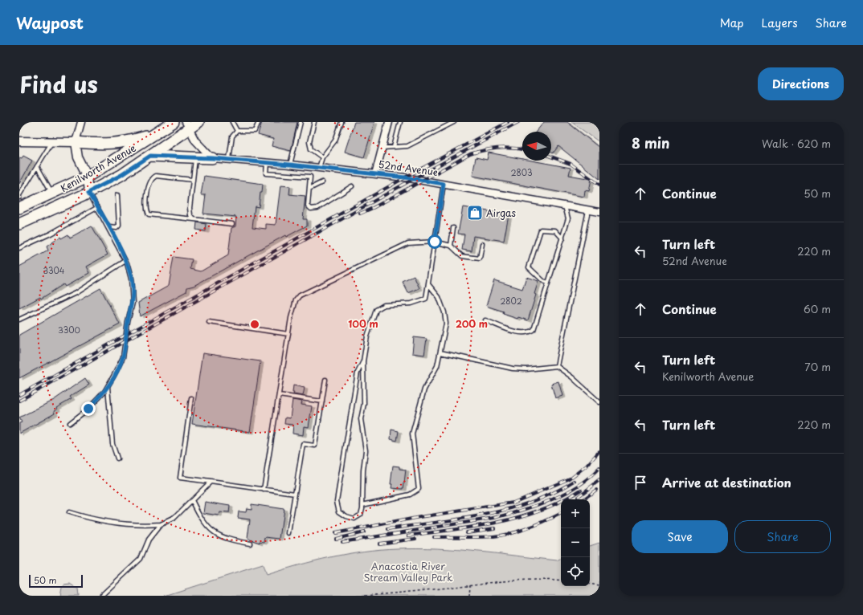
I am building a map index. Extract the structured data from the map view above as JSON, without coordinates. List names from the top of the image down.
{
  "streets": {
    "main road": ["Kenilworth Avenue"],
    "street": ["52nd Avenue"]
  },
  "parks": ["Anacostia River Stream Valley Park"],
  "places": {
    "shop": ["Airgas"]
  },
  "house_numbers": [
    "2803",
    "3304",
    "2802",
    "3300"
  ],
  "scale_bar": "50 m",
  "north": "left",
  "page": {
    "header": "Waypost",
    "nav": ["Map", "Layers", "Share"],
    "title": "Find us",
    "buttons": [
      "Directions",
      ["Save", "Share"]
    ],
    "heading": ["8 min", "Walk · 620 m"],
    "list": [
      ["Continue", "50 m"],
      ["Turn left", "52nd Avenue", "220 m"],
      ["Continue", "60 m"],
      ["Turn left", "Kenilworth Avenue", "70 m"],
      ["Turn left", "220 m"],
      "Arrive at destination"
    ],
    "map_buttons": ["+", "−"],
    "scale": "50 m"
  },
  "rings": ["100 m", "200 m"]
}
